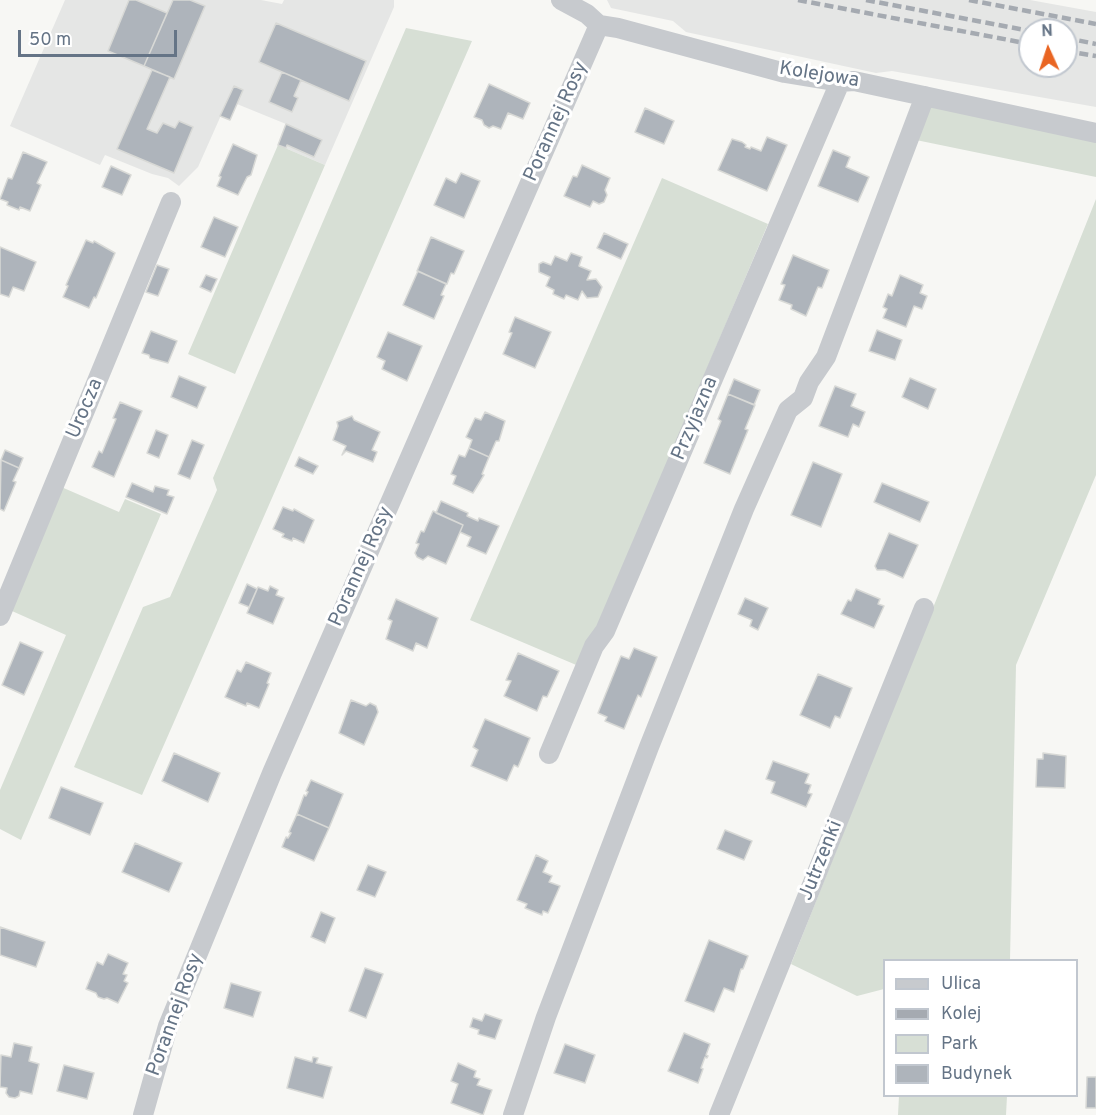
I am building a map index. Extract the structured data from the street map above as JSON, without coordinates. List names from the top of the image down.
{
  "streets": {
    "street": [
      "Kolejowa",
      "Porannej Rosy",
      "Urocza",
      "Przyjazna",
      "Jutrzenki"
    ]
  },
  "crossings": [
    ["Kolejowa", "Porannej Rosy"],
    ["Kolejowa", "Przyjazna"]
  ],
  "legend": [
    "Ulica",
    "Kolej",
    "Park",
    "Budynek"
  ],
  "scale_bar": "50 m",
  "north": "top"
}
